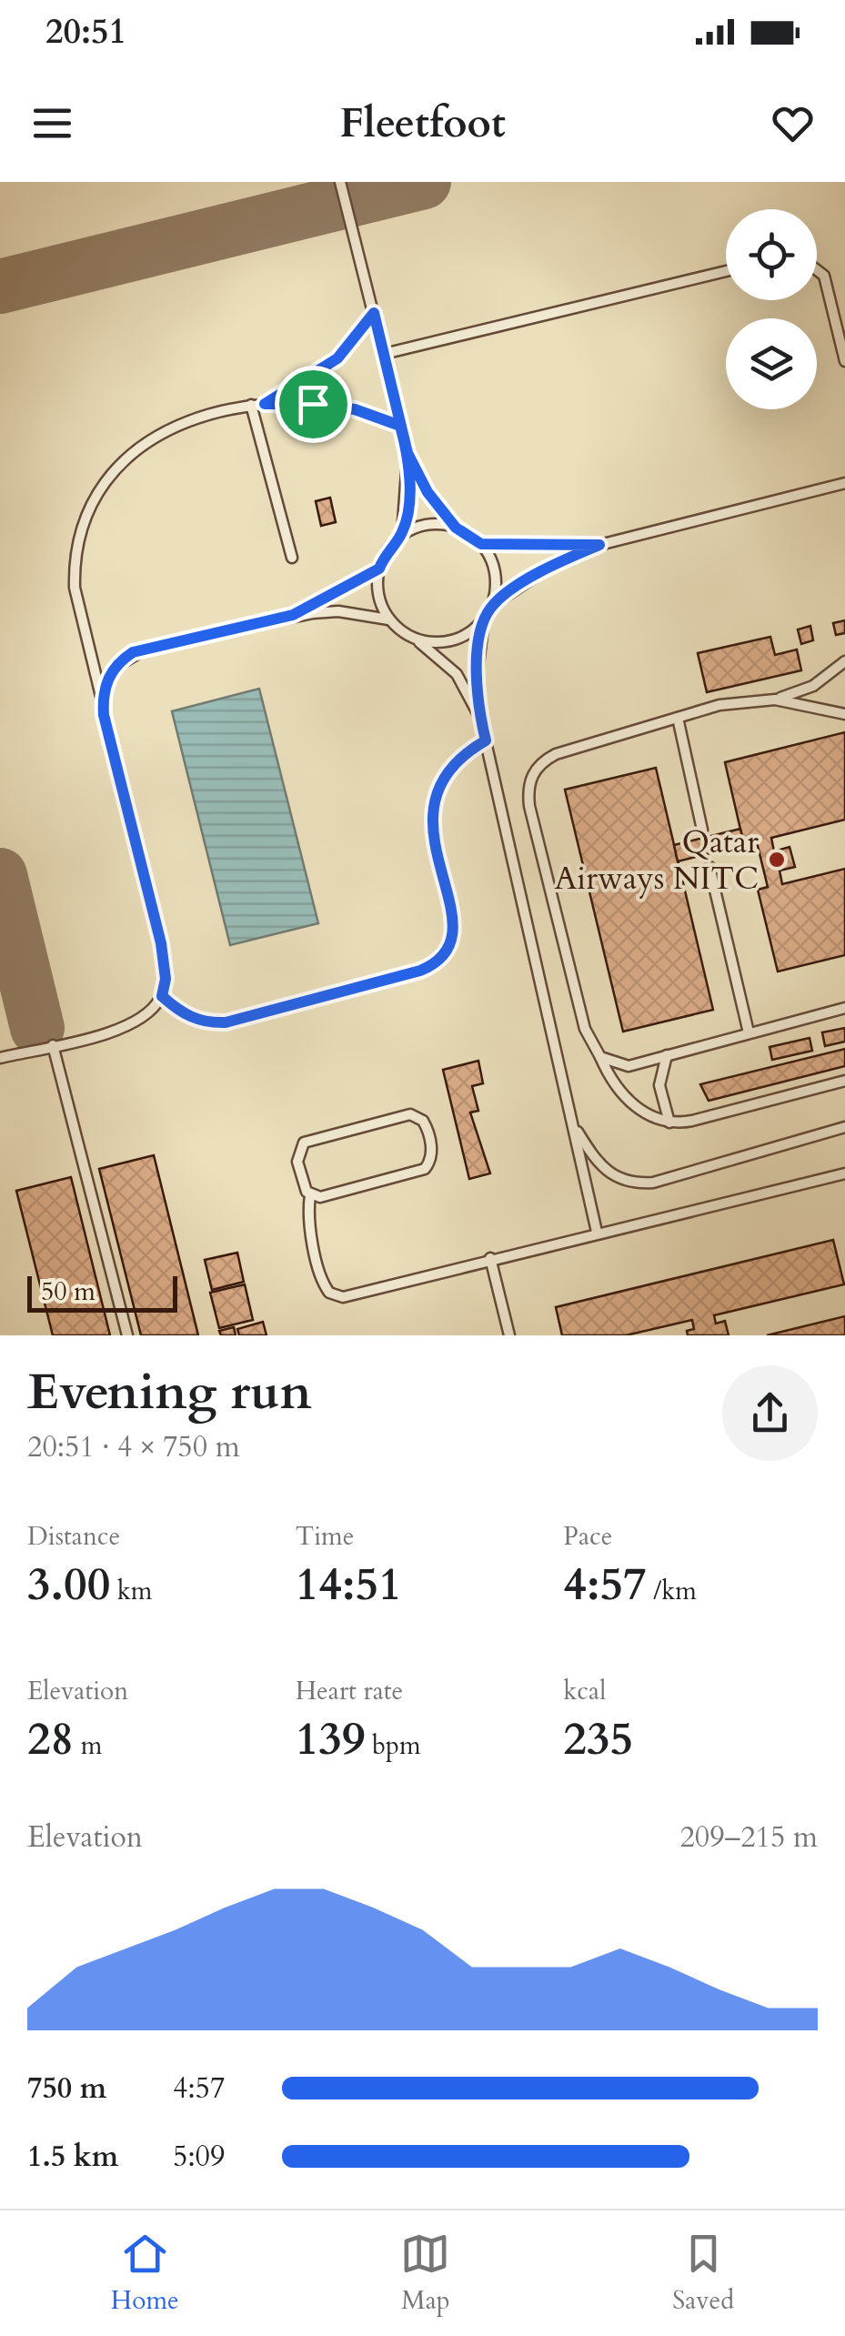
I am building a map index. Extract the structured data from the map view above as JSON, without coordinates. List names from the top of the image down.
{
  "places": ["Qatar Airways NITC"],
  "scale_bar": "50 m",
  "page": {
    "status": "20:51",
    "header": "Fleetfoot",
    "scale": "50 m",
    "heading": ["Evening run", "20:51 · 4 × 750 m"],
    "stats": [
      ["Distance", "3.00 km"],
      ["Time", "14:51"],
      ["Pace", "4:57 /km"],
      ["Elevation", "28 m"],
      ["Heart rate", "139 bpm"],
      ["kcal", "235"]
    ],
    "chart": ["Elevation", "209–215 m"],
    "list": [
      {
        "name": "750 m",
        "note": "4:57"
      },
      {
        "name": "1.5 km",
        "note": "5:09"
      }
    ],
    "tabs": ["Home", "Map", "Saved"]
  }
}
